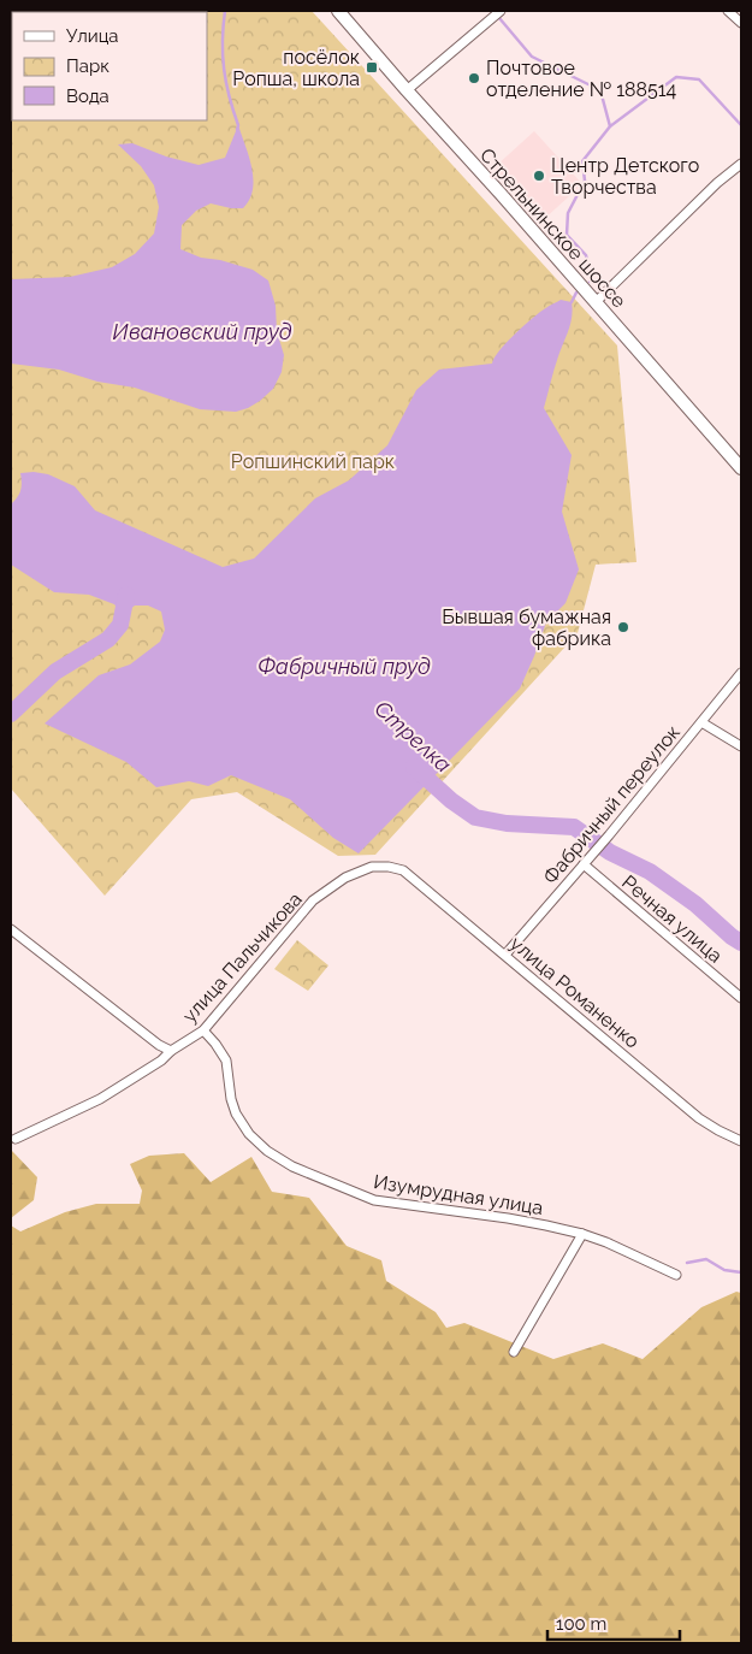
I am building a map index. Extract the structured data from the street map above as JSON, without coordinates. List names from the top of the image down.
{
  "streets": {
    "main road": ["Стрельнинское шоссе"],
    "street": [
      "Фабричный переулок",
      "Речная улица",
      "улица Пальчикова",
      "улица Романенко",
      "Изумрудная улица"
    ]
  },
  "crossings": [
    ["Фабричный переулок", "Речная улица"],
    ["Фабричный переулок", "улица Романенко"],
    ["улица Пальчикова", "улица Романенко"],
    ["улица Пальчикова", "Изумрудная улица"]
  ],
  "water": ["Ивановский пруд", "Фабричный пруд", "Стрелка"],
  "parks": ["Ропшинский парк"],
  "places": {
    "transit": ["посёлок Ропша, школа"],
    "other": ["Почтовое отделение № 188514", "Центр Детского Творчества", "Бывшая бумажная фабрика"]
  },
  "legend": ["Улица", "Парк", "Вода"],
  "scale_bar": "100 m"
}
